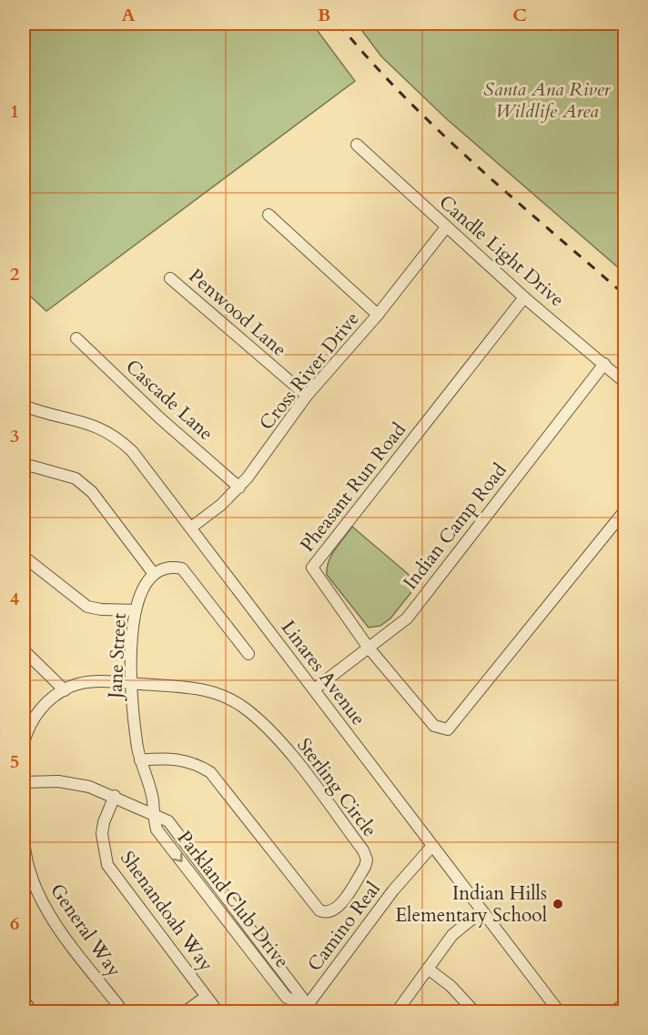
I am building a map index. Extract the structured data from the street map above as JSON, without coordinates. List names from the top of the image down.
{
  "streets": {
    "street": [
      "Candle Light Drive",
      "Penwood Lane",
      "Cross River Drive",
      "Cascade Lane",
      "Pheasant Run Road",
      "Indian Camp Road",
      "Jane Street",
      "Linares Avenue",
      "Sterling Circle",
      "Parkland Club Drive",
      "Shenandoah Way",
      "Camino Real",
      "General Way"
    ]
  },
  "crossings": [
    ["Candle Light Drive", "Cross River Drive"],
    ["Candle Light Drive", "Pheasant Run Road"],
    ["Candle Light Drive", "Indian Camp Road"],
    ["Penwood Lane", "Cross River Drive"],
    ["Cross River Drive", "Cascade Lane"],
    ["Cross River Drive", "Linares Avenue"],
    ["Pheasant Run Road", "Indian Camp Road"],
    ["Indian Camp Road", "Linares Avenue"],
    ["Jane Street", "Sterling Circle"],
    ["Jane Street", "Parkland Club Drive"],
    ["Linares Avenue", "Camino Real"],
    ["Parkland Club Drive", "Shenandoah Way"],
    ["Parkland Club Drive", "Camino Real"]
  ],
  "parks": ["Santa Ana River Wildlife Area"],
  "places": ["Indian Hills Elementary School"],
  "grid": {
    "columns": ["A", "B", "C"],
    "rows": [
      "1",
      "2",
      "3",
      "4",
      "5",
      "6"
    ]
  }
}
